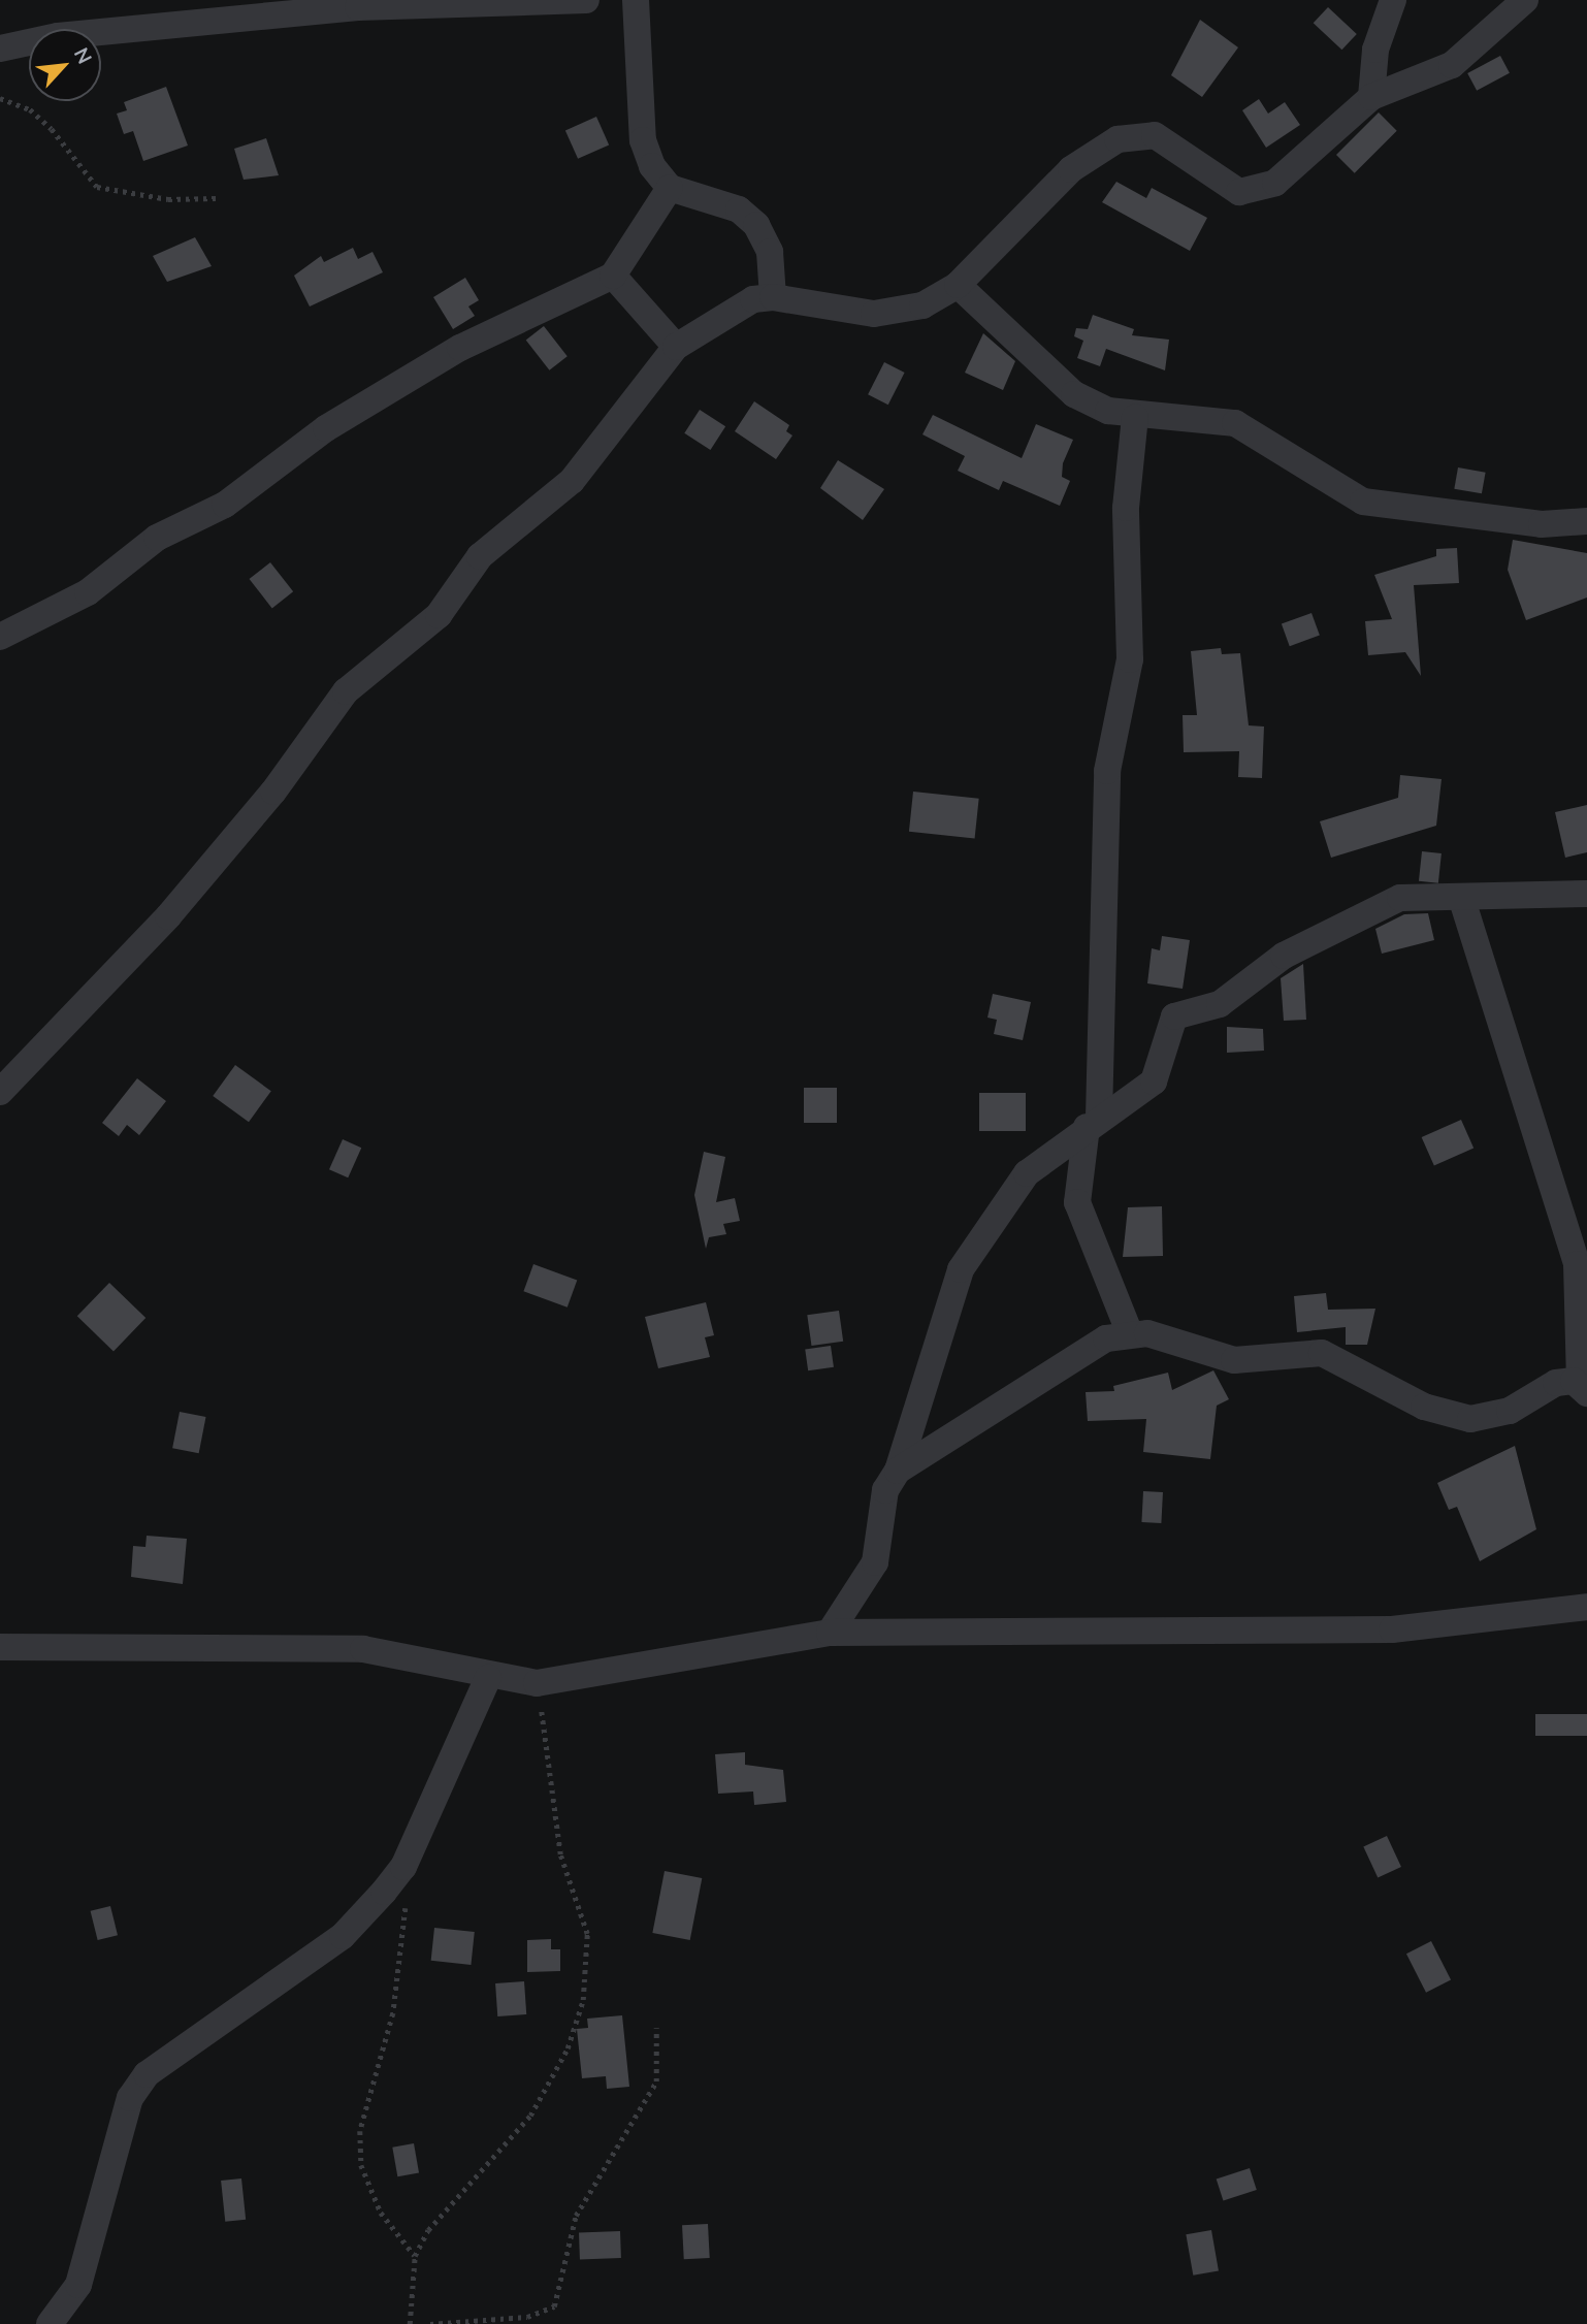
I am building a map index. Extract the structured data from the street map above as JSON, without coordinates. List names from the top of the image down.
{
  "north": "top right"
}
